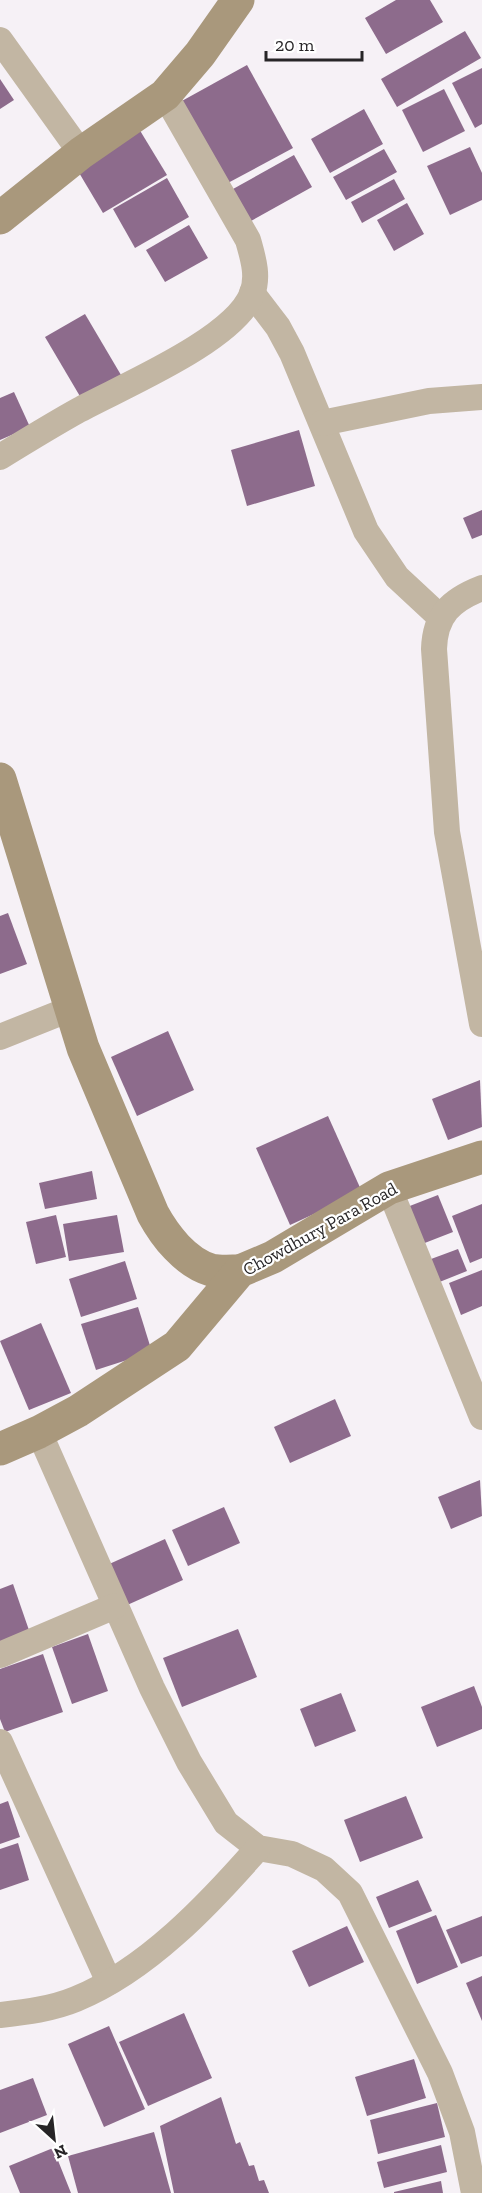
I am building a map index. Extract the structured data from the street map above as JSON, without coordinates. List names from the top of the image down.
{
  "streets": {
    "street": ["Chowdhury Para Road"]
  },
  "scale_bar": "20 m",
  "north": "bottom right"
}
